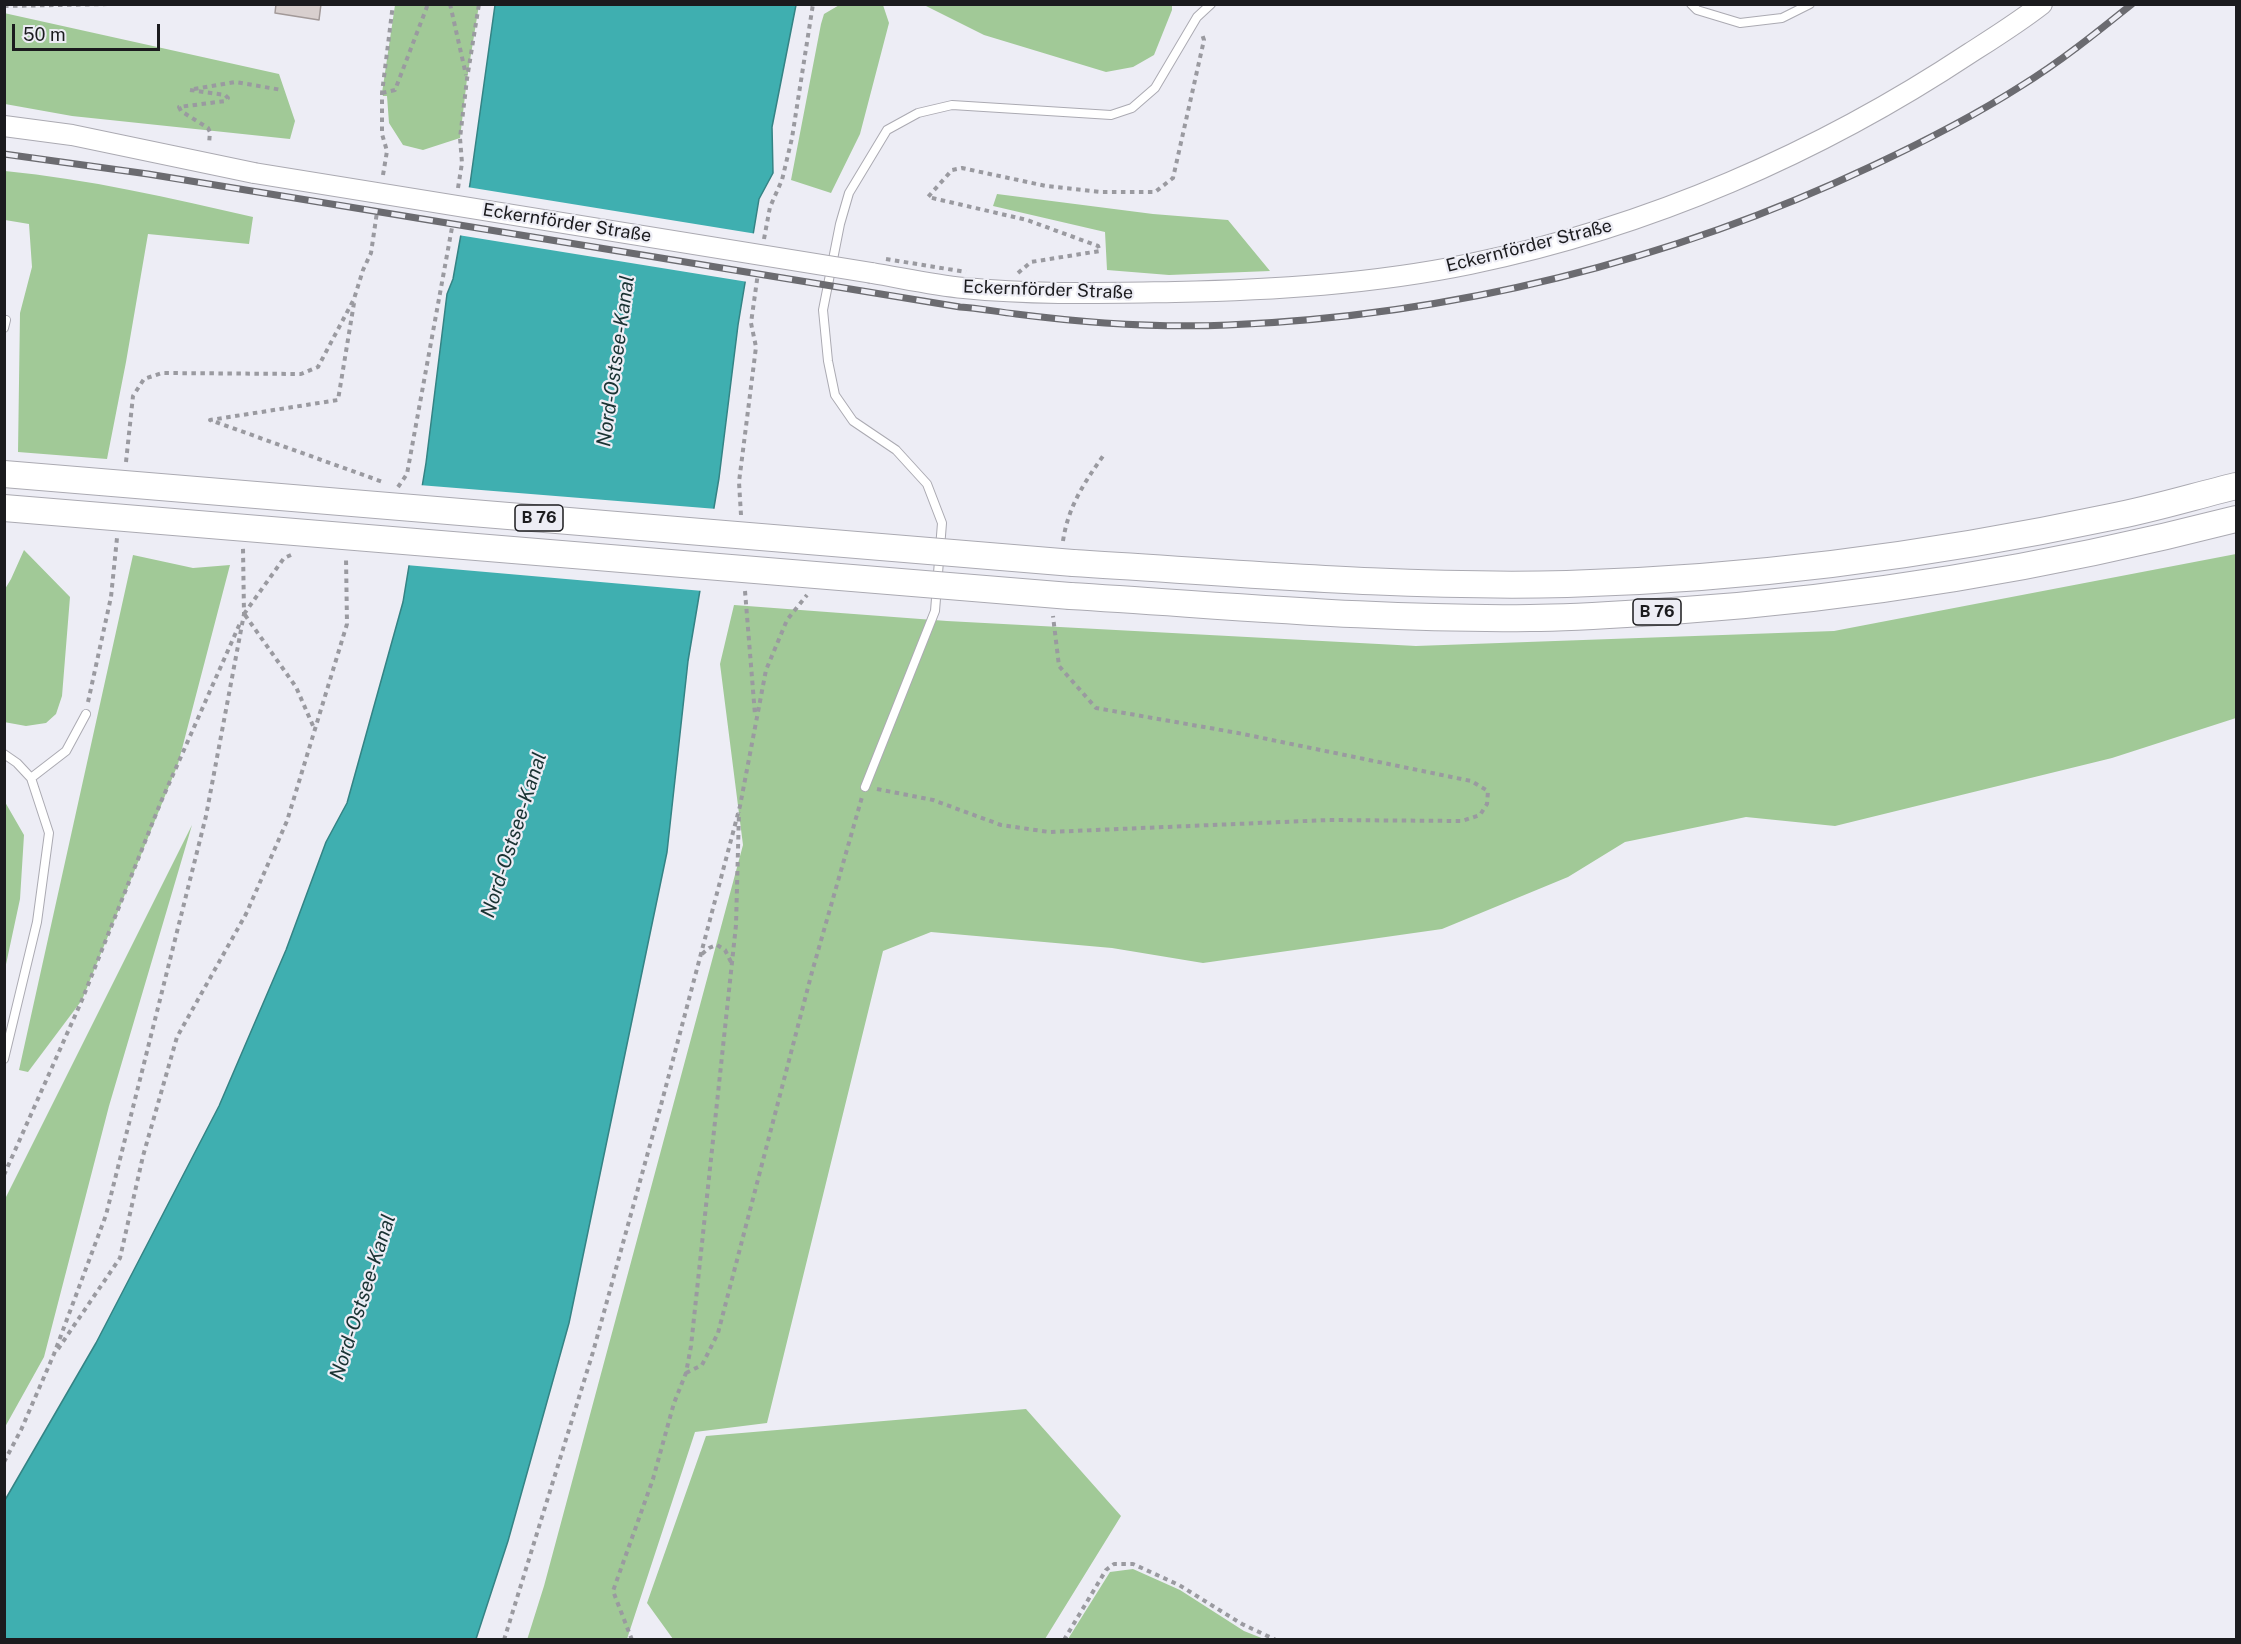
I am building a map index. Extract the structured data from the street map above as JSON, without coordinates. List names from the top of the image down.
{
  "streets": {
    "highway": ["B 76"],
    "street": ["Eckernförder Straße"]
  },
  "water": ["Nord-Ostsee-Kanal"],
  "scale_bar": "50 m"
}
